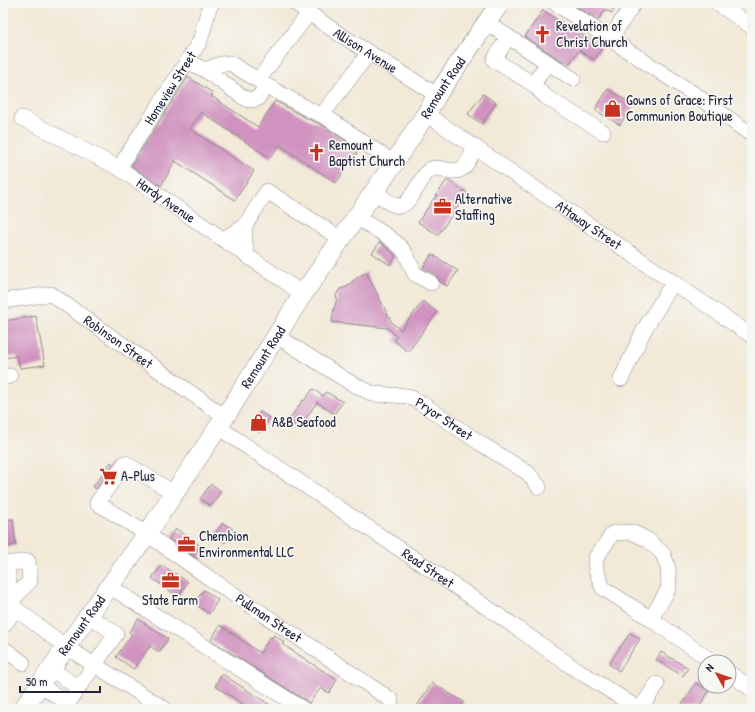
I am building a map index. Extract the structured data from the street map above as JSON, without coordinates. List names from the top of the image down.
{
  "streets": {
    "main road": ["Remount Road"],
    "street": [
      "Allison Avenue",
      "Homeview Street",
      "Hardy Avenue",
      "Attaway Street",
      "Robinson Street",
      "Pryor Street",
      "Read Street",
      "Pullman Street"
    ]
  },
  "crossings": [
    ["Allison Avenue", "Remount Road"],
    ["Homeview Street", "Hardy Avenue"],
    ["Remount Road", "Hardy Avenue"],
    ["Remount Road", "Attaway Street"],
    ["Remount Road", "Robinson Street"],
    ["Remount Road", "Pryor Street"],
    ["Remount Road", "Read Street"],
    ["Remount Road", "Pullman Street"],
    ["Robinson Street", "Read Street"]
  ],
  "places": {
    "church": ["Revelation of Christ Church", "Remount Baptist Church"],
    "shop": ["Gowns of Grace: First Communion Boutique", "A&B Seafood"],
    "office": ["Alternative Staffing", "Chembion Environmental LLC", "State Farm"],
    "supermarket": ["A-Plus"]
  },
  "scale_bar": "50 m",
  "north": "top left"
}
